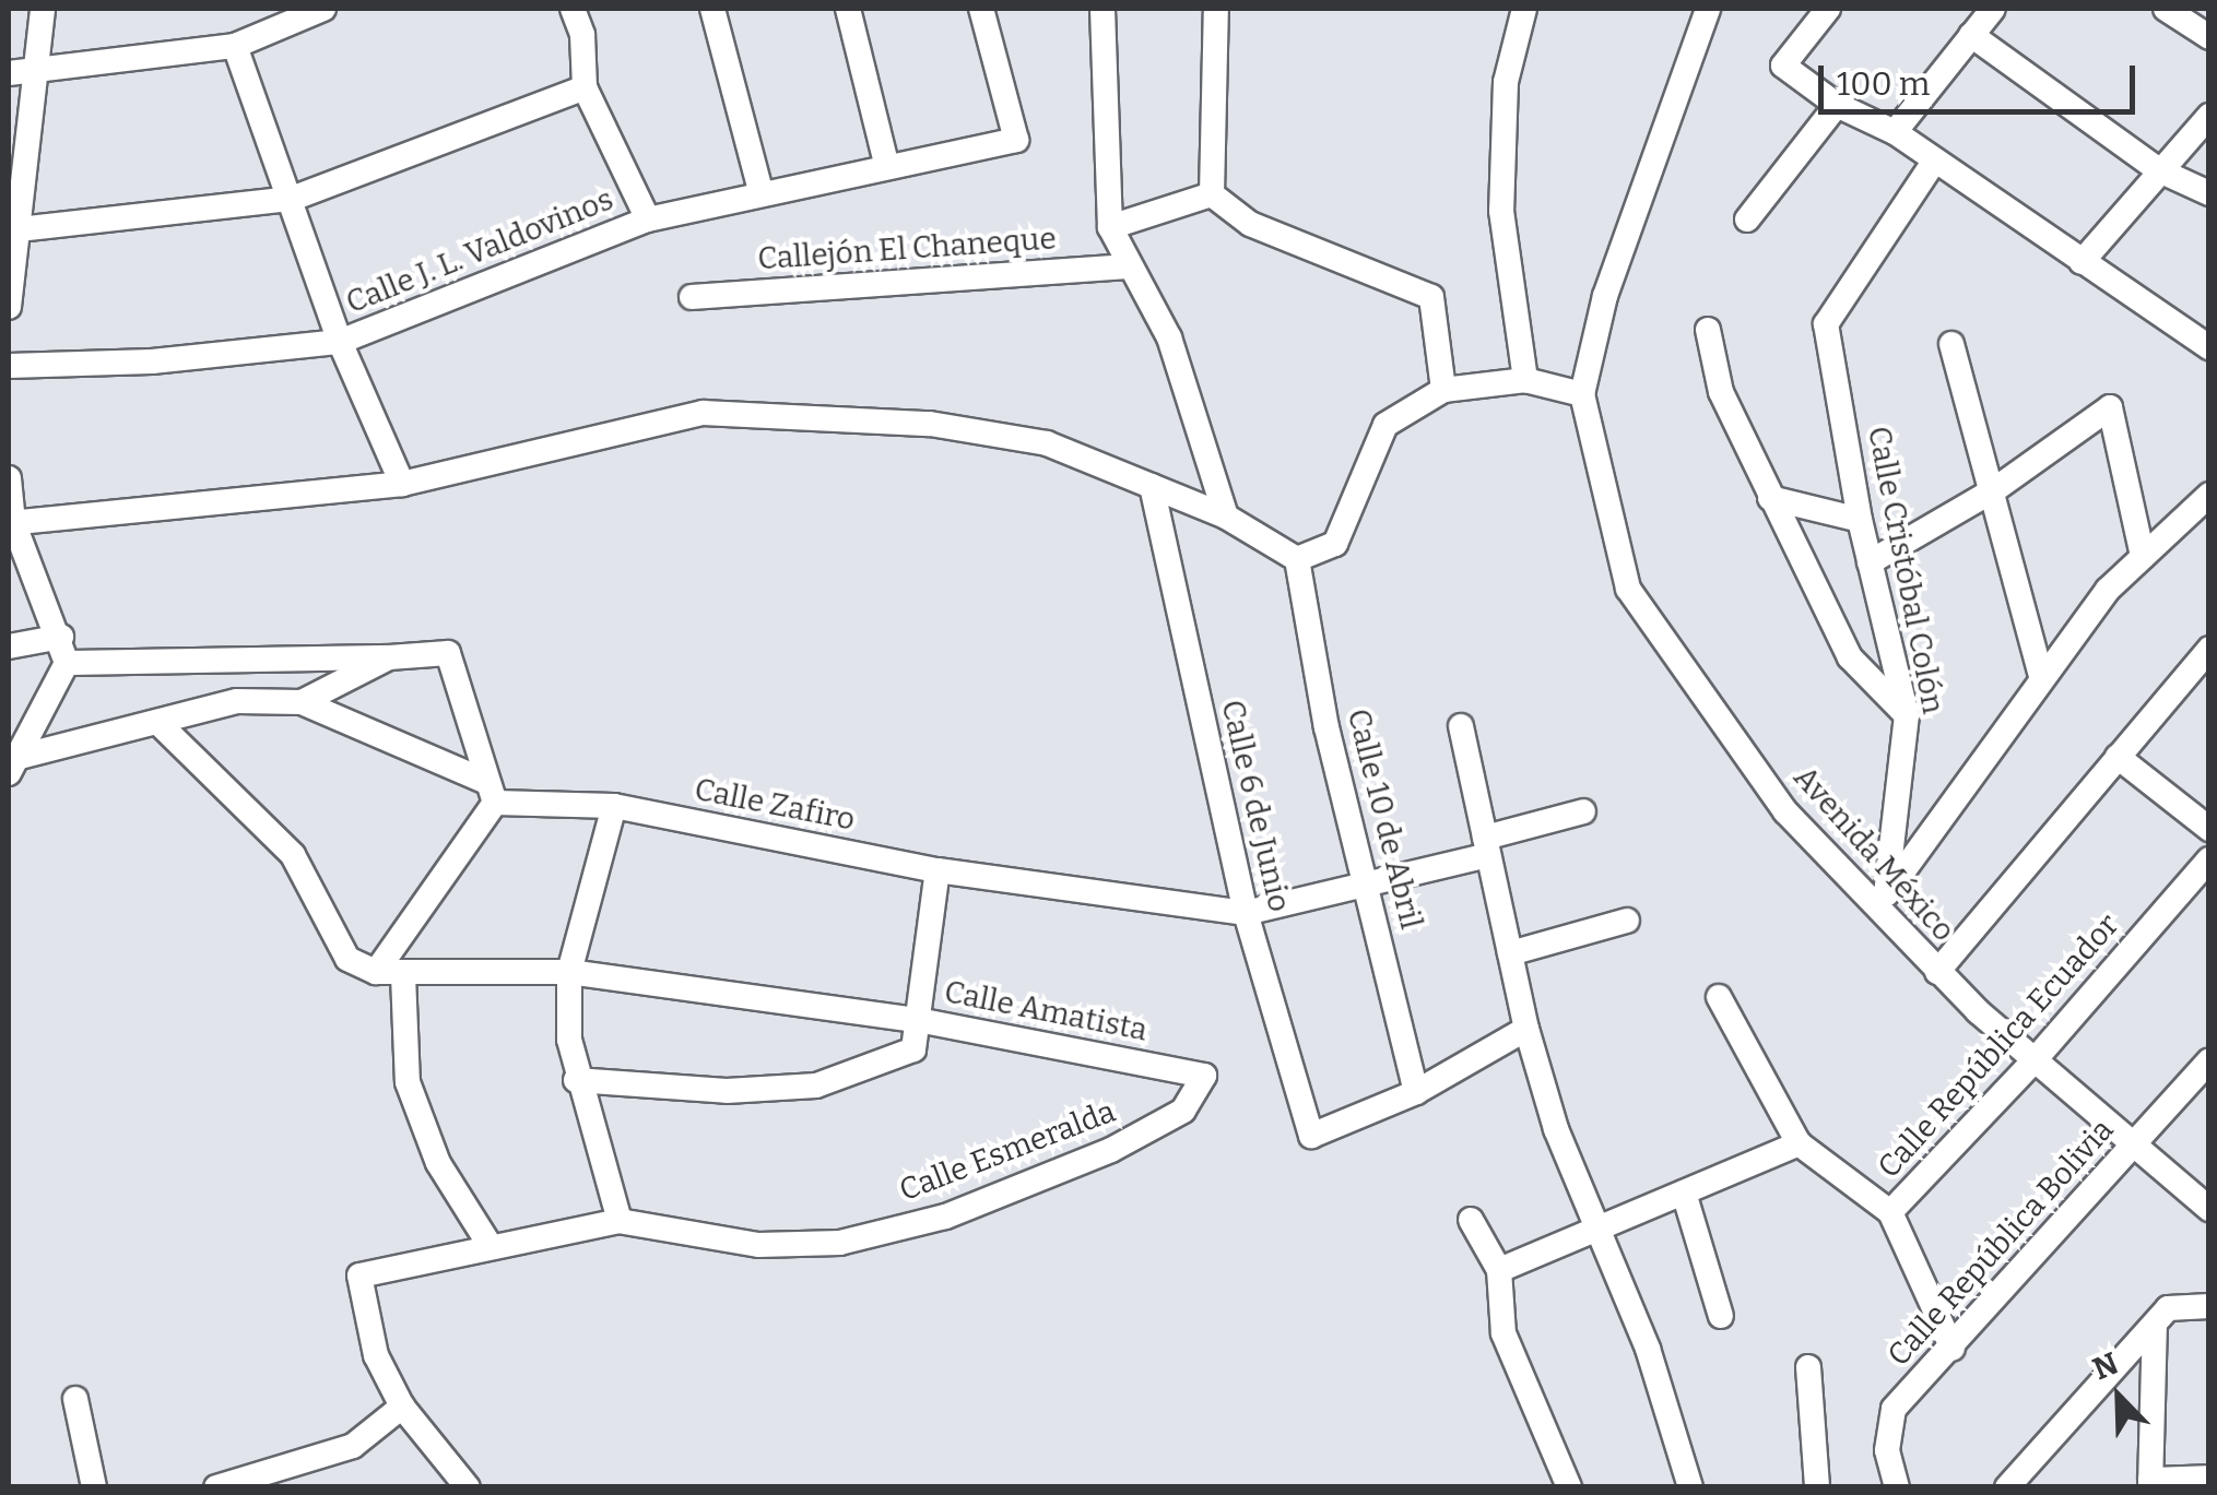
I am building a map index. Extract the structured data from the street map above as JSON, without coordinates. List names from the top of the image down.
{
  "streets": {
    "street": [
      "Callejón El Chaneque",
      "Calle J. L. Valdovinos",
      "Calle Cristóbal Colón",
      "Calle Zafiro",
      "Calle 6 de Junio",
      "Calle 10 de Abril",
      "Avenida México",
      "Calle Amatista",
      "Calle República Ecuador",
      "Calle Esmeralda",
      "Calle República Bolivia"
    ]
  },
  "crossings": [
    ["Calle Cristóbal Colón", "Avenida México"],
    ["Calle Zafiro", "Calle 6 de Junio"],
    ["Calle 6 de Junio", "Calle 10 de Abril"],
    ["Avenida México", "Calle República Ecuador"],
    ["Avenida México", "Calle República Bolivia"],
    ["Calle Amatista", "Calle Esmeralda"],
    ["Calle República Ecuador", "Calle República Bolivia"]
  ],
  "scale_bar": "100 m",
  "north": "top left"
}
